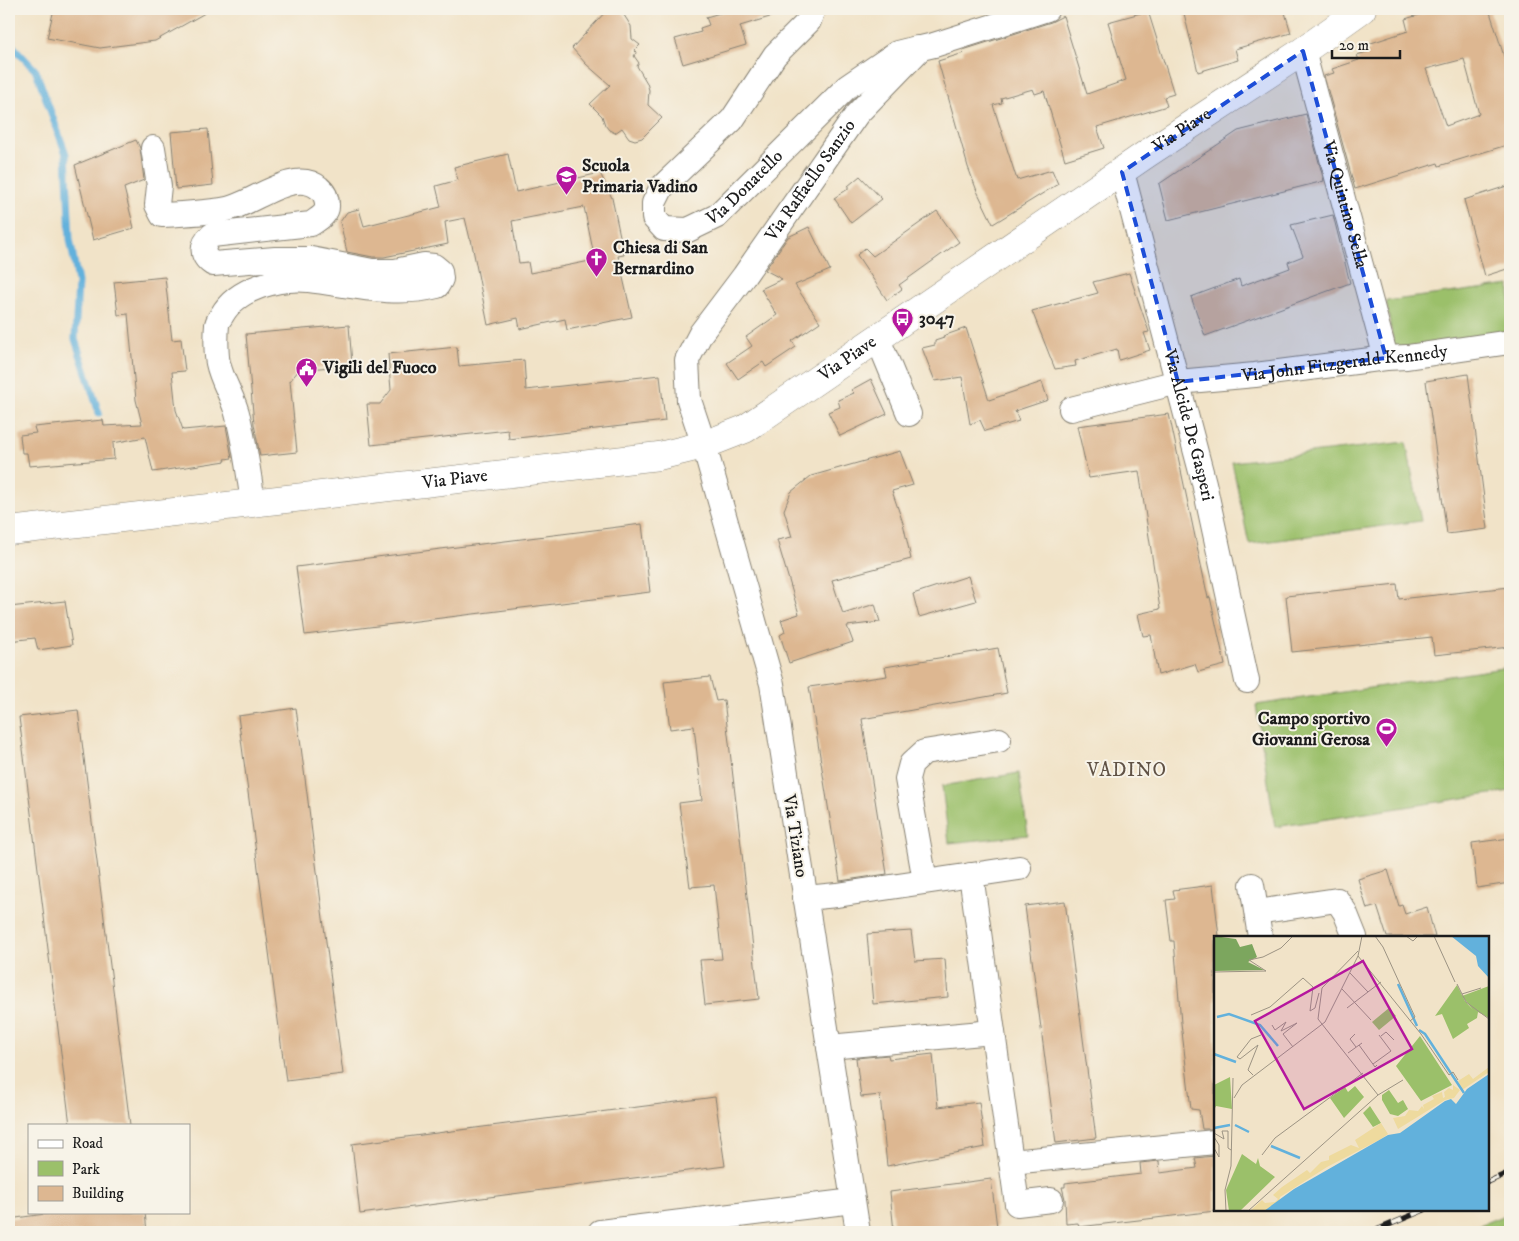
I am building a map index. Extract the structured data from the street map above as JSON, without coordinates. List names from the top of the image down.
{
  "streets": {
    "main road": ["Via Piave"],
    "street": [
      "Via Raffaello Sanzio",
      "Via Donatello",
      "Via Quintino Sella",
      "Via John Fitzgerald Kennedy",
      "Via Alcide De Gasperi",
      "Via Tiziano"
    ]
  },
  "crossings": [
    ["Via Piave", "Via Raffaello Sanzio"],
    ["Via Piave", "Via Quintino Sella"],
    ["Via Piave", "Via Alcide De Gasperi"],
    ["Via Piave", "Via Tiziano"],
    ["Via Raffaello Sanzio", "Via Donatello"],
    ["Via Raffaello Sanzio", "Via Tiziano"],
    ["Via Quintino Sella", "Via John Fitzgerald Kennedy"],
    ["Via John Fitzgerald Kennedy", "Via Alcide De Gasperi"]
  ],
  "districts": ["VADINO"],
  "places": {
    "school or university": ["Scuola Primaria Vadino"],
    "church": ["Chiesa di San Bernardino"],
    "bus stop": ["3047"],
    "public building": ["Vigili del Fuoco"],
    "sports": ["Campo sportivo Giovanni Gerosa"]
  },
  "legend": ["Road", "Park", "Building"],
  "scale_bar": "20 m"
}
